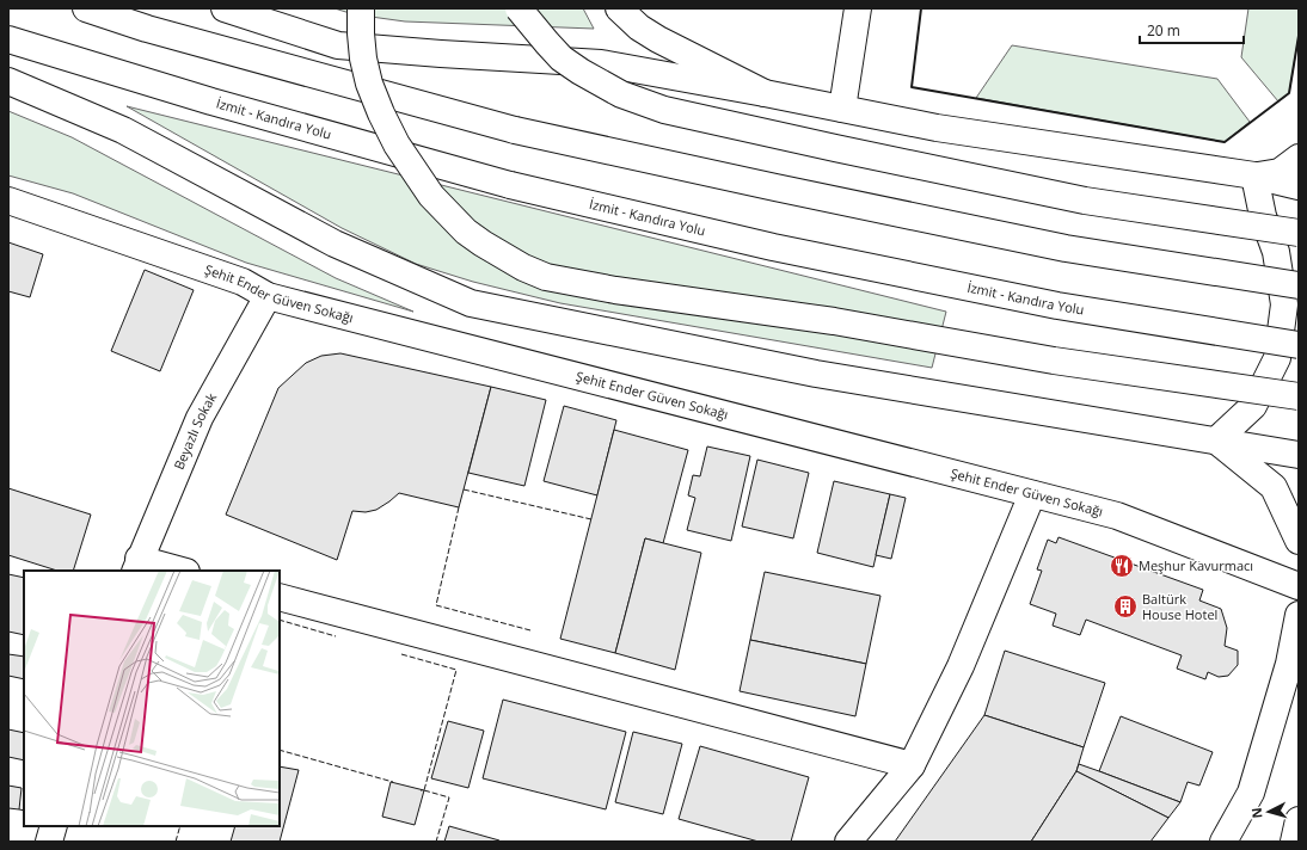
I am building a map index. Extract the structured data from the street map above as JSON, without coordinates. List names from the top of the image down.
{
  "streets": {
    "main road": ["İzmit - Kandıra Yolu", "Şehit Ender Güven Sokağı", "Beyazlı Sokak"]
  },
  "crossings": [
    ["Şehit Ender Güven Sokağı", "Beyazlı Sokak"]
  ],
  "places": {
    "restaurant": ["Meşhur Kavurmacı"],
    "building": ["Baltürk House Hotel"]
  },
  "scale_bar": "20 m",
  "north": "left"
}
